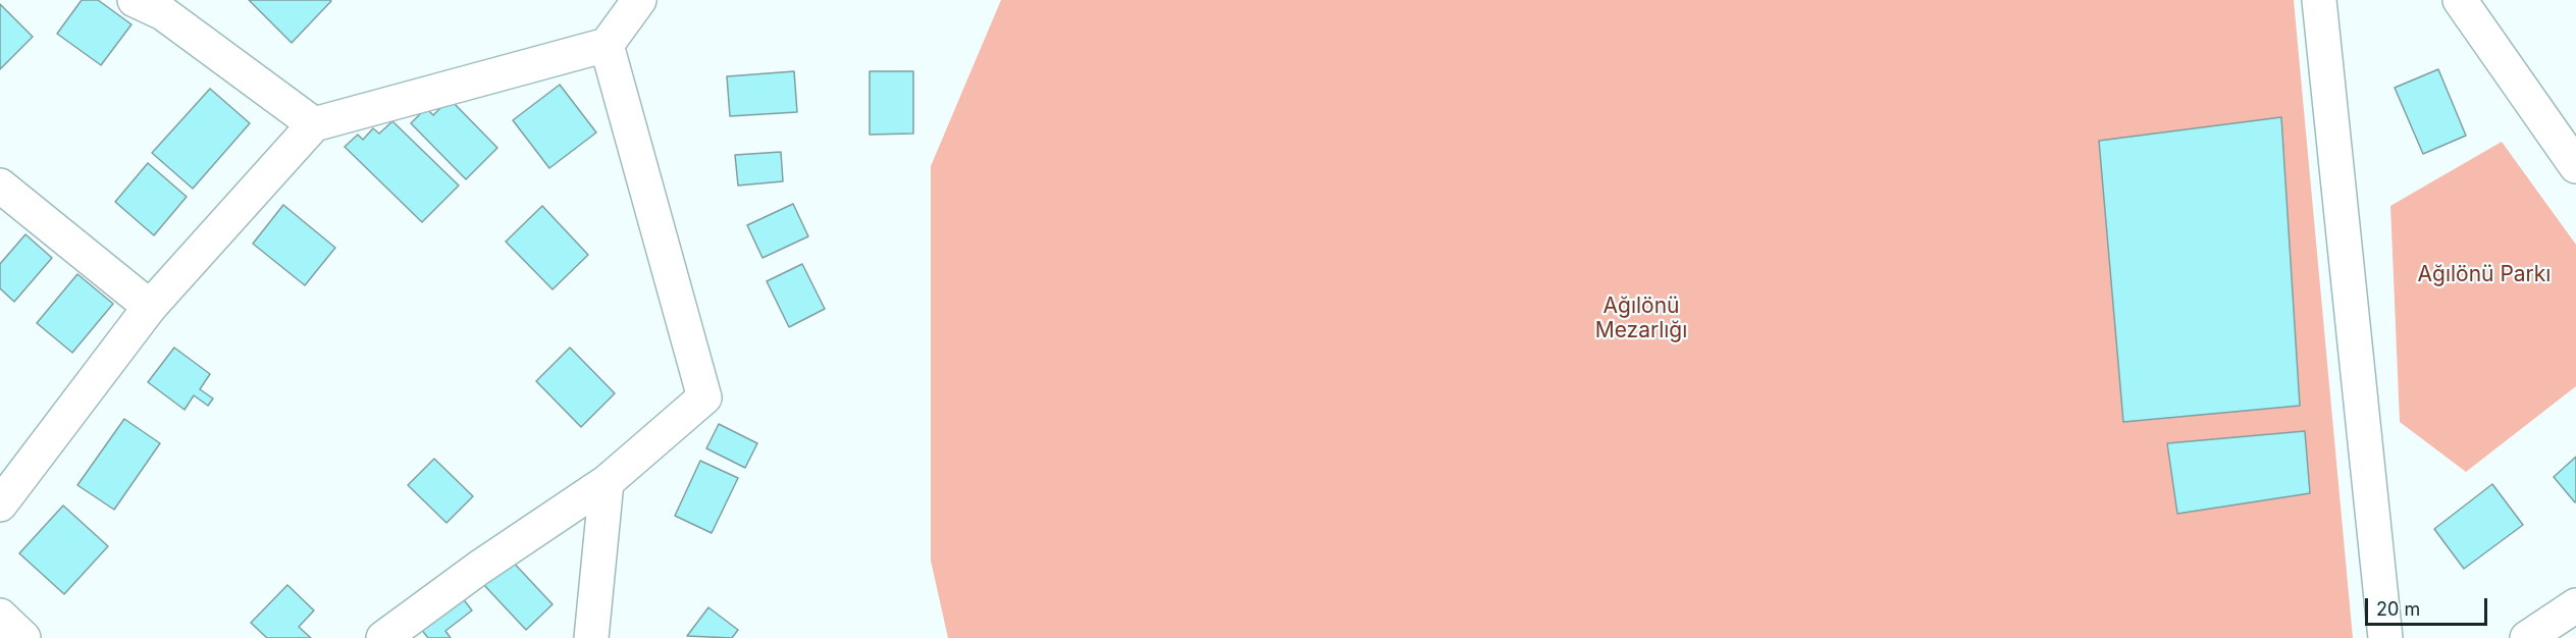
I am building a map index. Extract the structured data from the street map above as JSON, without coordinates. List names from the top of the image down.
{
  "parks": ["Ağılönü Parkı", "Ağılönü Mezarlığı"],
  "scale_bar": "20 m"
}
